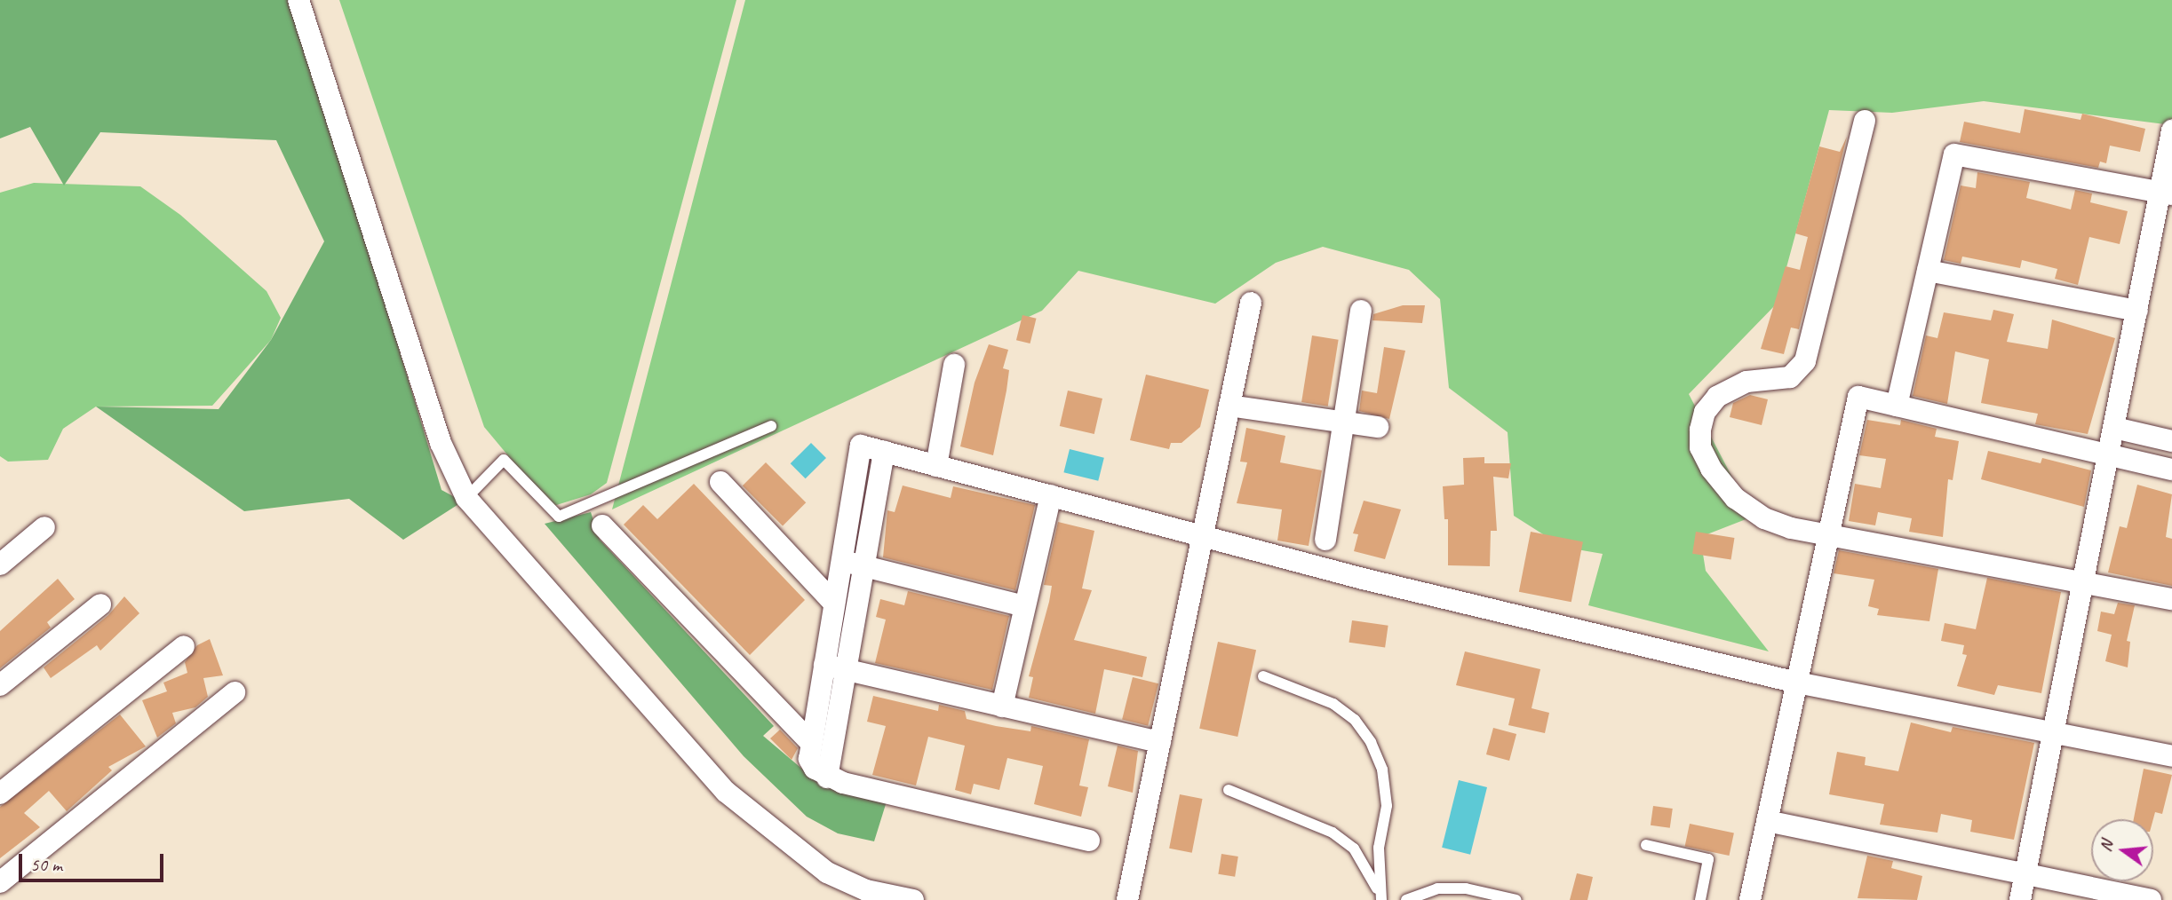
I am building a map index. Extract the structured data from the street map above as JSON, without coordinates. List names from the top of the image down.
{
  "scale_bar": "50 m",
  "north": "left"
}
